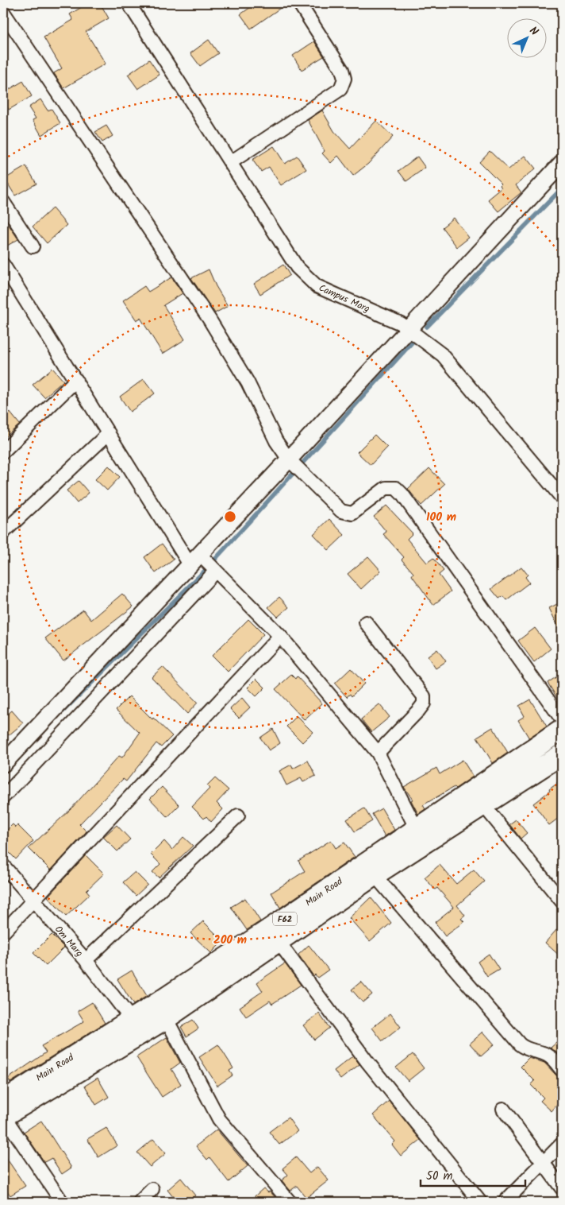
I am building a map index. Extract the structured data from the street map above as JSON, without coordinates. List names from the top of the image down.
{
  "streets": {
    "main road": ["Main Road", "F62"],
    "street": ["Campus Marg", "Om Marg"]
  },
  "crossings": [
    ["Main Road", "Om Marg"]
  ],
  "scale_bar": "50 m",
  "north": "top right",
  "rings": ["100 m", "200 m"]
}
